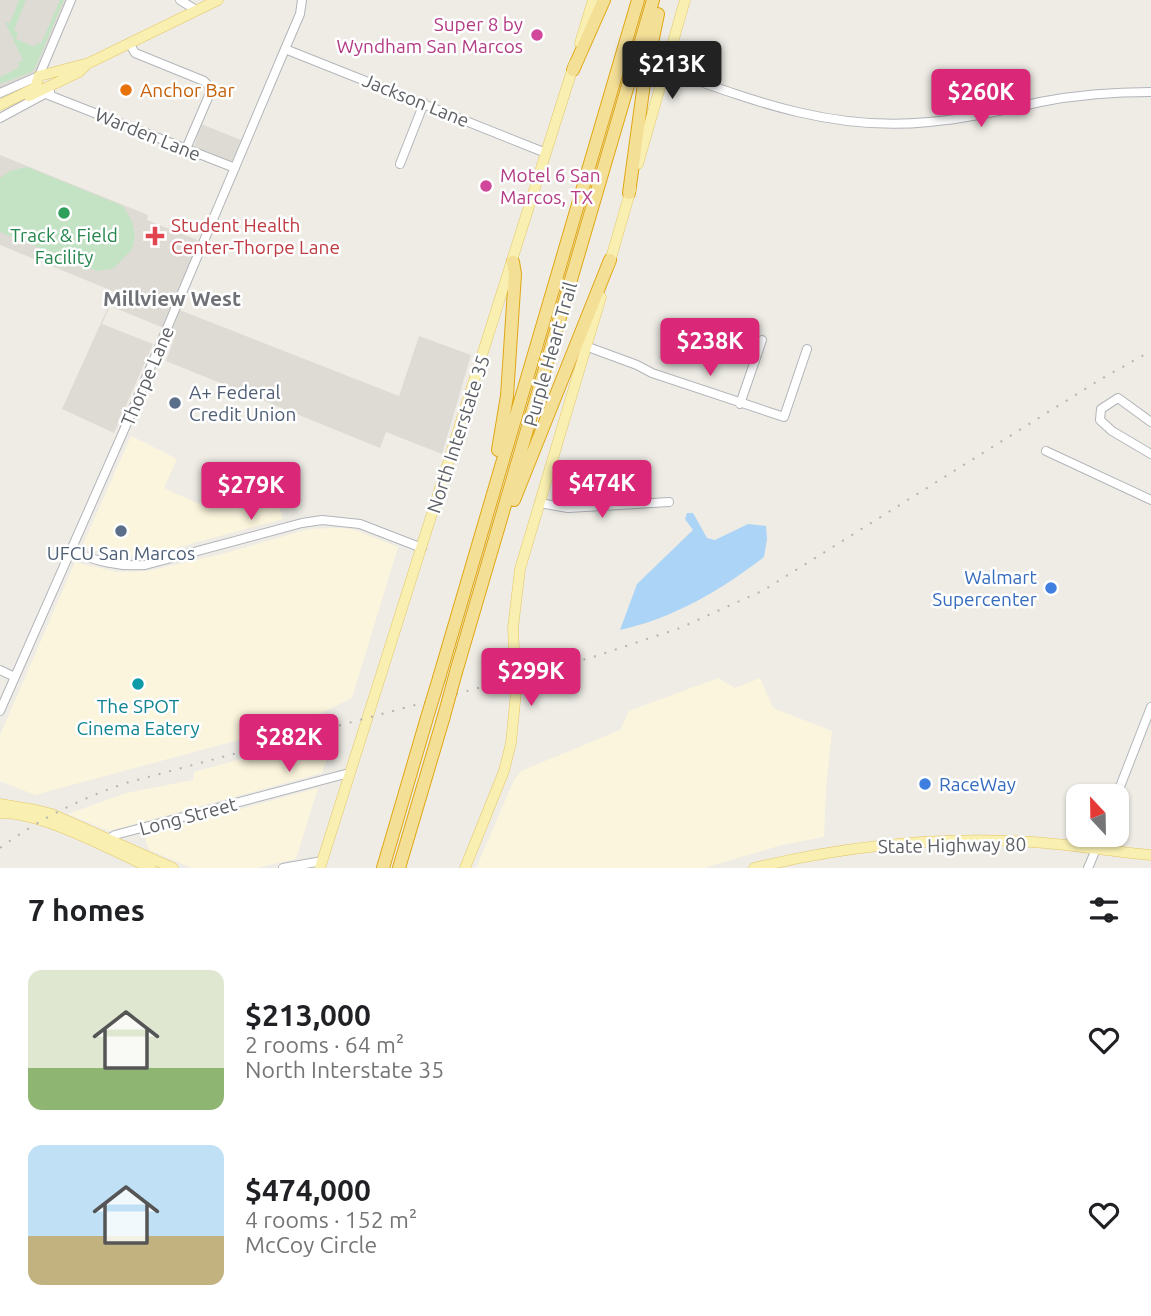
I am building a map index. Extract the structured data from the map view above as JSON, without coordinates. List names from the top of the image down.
{
  "streets": {
    "highway": ["Purple Heart Trail"],
    "main road": ["North Interstate 35", "State Highway 80"],
    "street": [
      "Jackson Lane",
      "Warden Lane",
      "Thorpe Lane",
      "Long Street"
    ]
  },
  "crossings": [
    ["Jackson Lane", "Thorpe Lane"],
    ["Jackson Lane", "North Interstate 35"],
    ["Warden Lane", "Thorpe Lane"],
    ["North Interstate 35", "Long Street"]
  ],
  "districts": ["Millview West"],
  "places": {
    "other": [
      "Super 8 by Wyndham San Marcos",
      "Anchor Bar",
      "Motel 6 San Marcos, TX",
      "Track & Field Facility",
      "A+ Federal Credit Union",
      "UFCU San Marcos",
      "Walmart Supercenter",
      "The SPOT Cinema Eatery",
      "RaceWay"
    ],
    "health": ["Student Health Center-Thorpe Lane"]
  },
  "north": "top",
  "page": {
    "price": [
      "$213K",
      "$260K",
      "$238K",
      "$474K",
      "$279K",
      "$299K",
      "$282K"
    ],
    "heading": "7 homes",
    "list": [
      {
        "name": "$213,000",
        "note": "2 rooms · 64 m² · North Interstate 35"
      },
      {
        "name": "$474,000",
        "note": "4 rooms · 152 m² · McCoy Circle"
      }
    ]
  }
}
